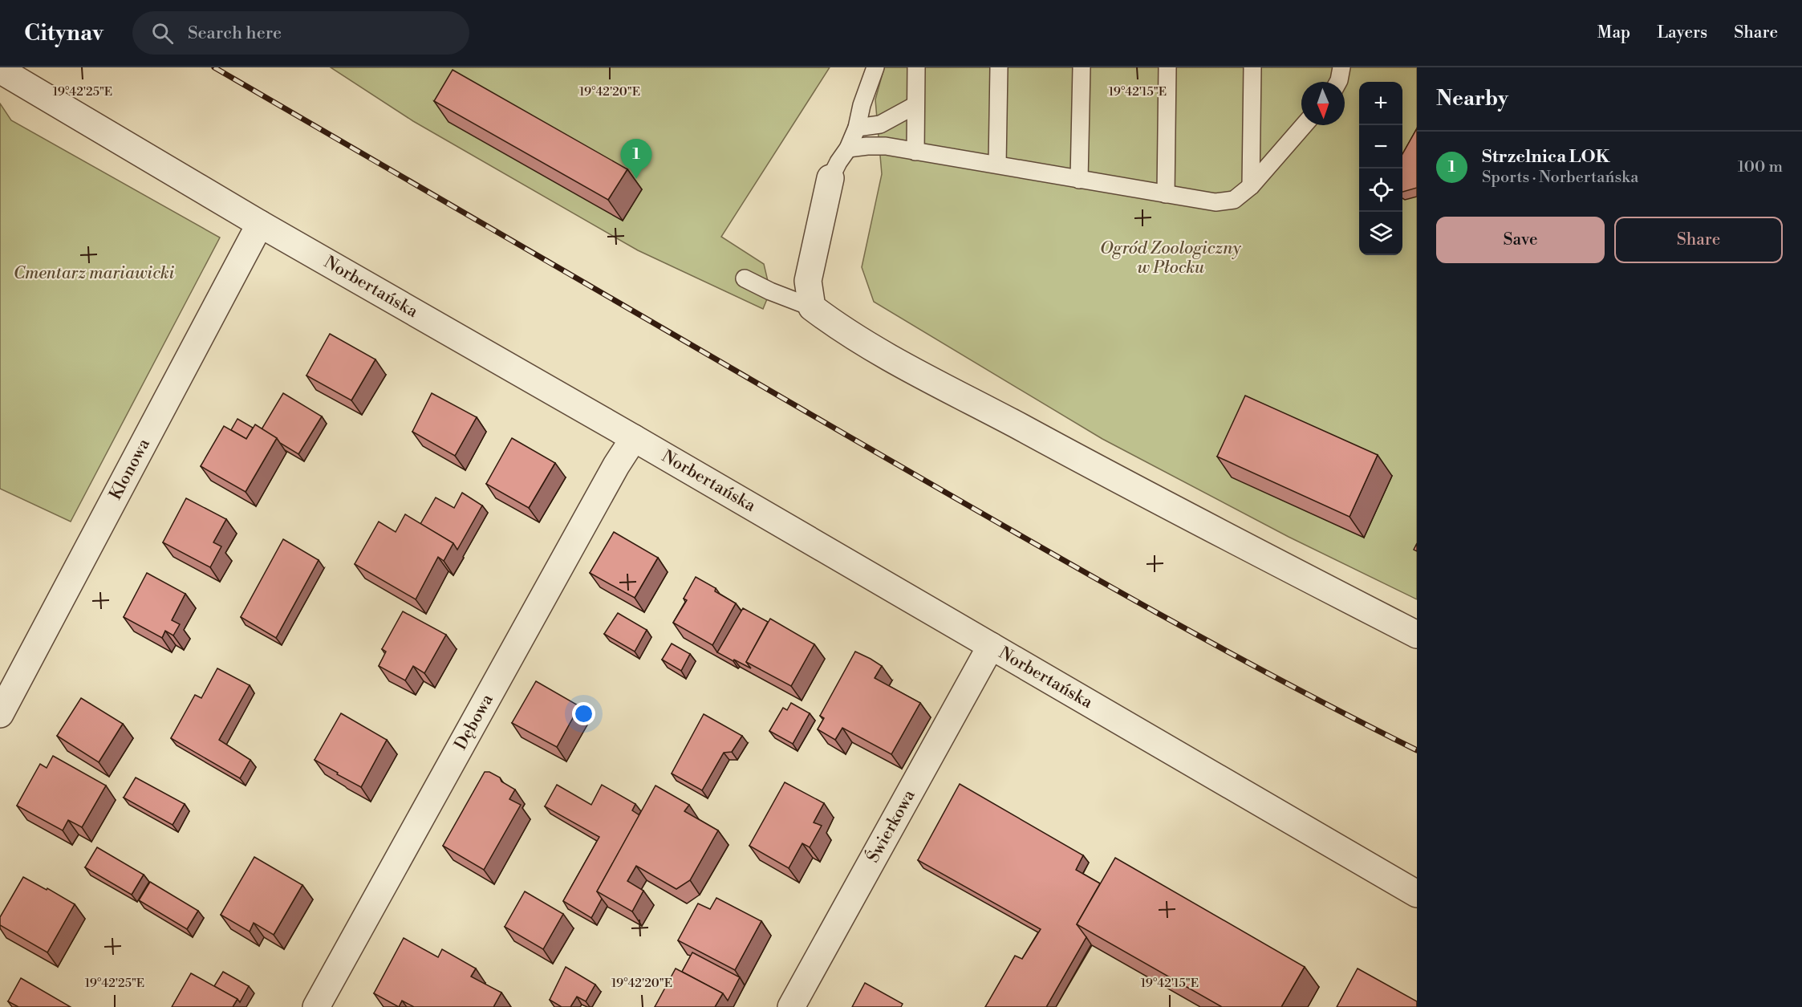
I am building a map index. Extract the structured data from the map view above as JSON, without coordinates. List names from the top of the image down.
{
  "streets": {
    "street": [
      "Norbertańska",
      "Klonowa",
      "Dębowa",
      "Świerkowa"
    ]
  },
  "crossings": [
    ["Norbertańska", "Klonowa"],
    ["Norbertańska", "Dębowa"],
    ["Norbertańska", "Świerkowa"]
  ],
  "parks": ["Ogród Zoologiczny w Płocku", "Cmentarz mariawicki"],
  "north": "bottom",
  "page": {
    "header": "Citynav",
    "search": "Search here",
    "nav": ["Map", "Layers", "Share"],
    "heading": "Nearby",
    "map_buttons": ["+", "−"],
    "list": [
      {
        "mark": "1",
        "name": "Strzelnica LOK",
        "note": "Sports · Norbertańska",
        "value": "100 m"
      }
    ],
    "pins": "1",
    "buttons": ["Save", "Share"]
  },
  "coordinates": ["19°42'25\"E", "19°42'20\"E", "19°42'15\"E"]
}
